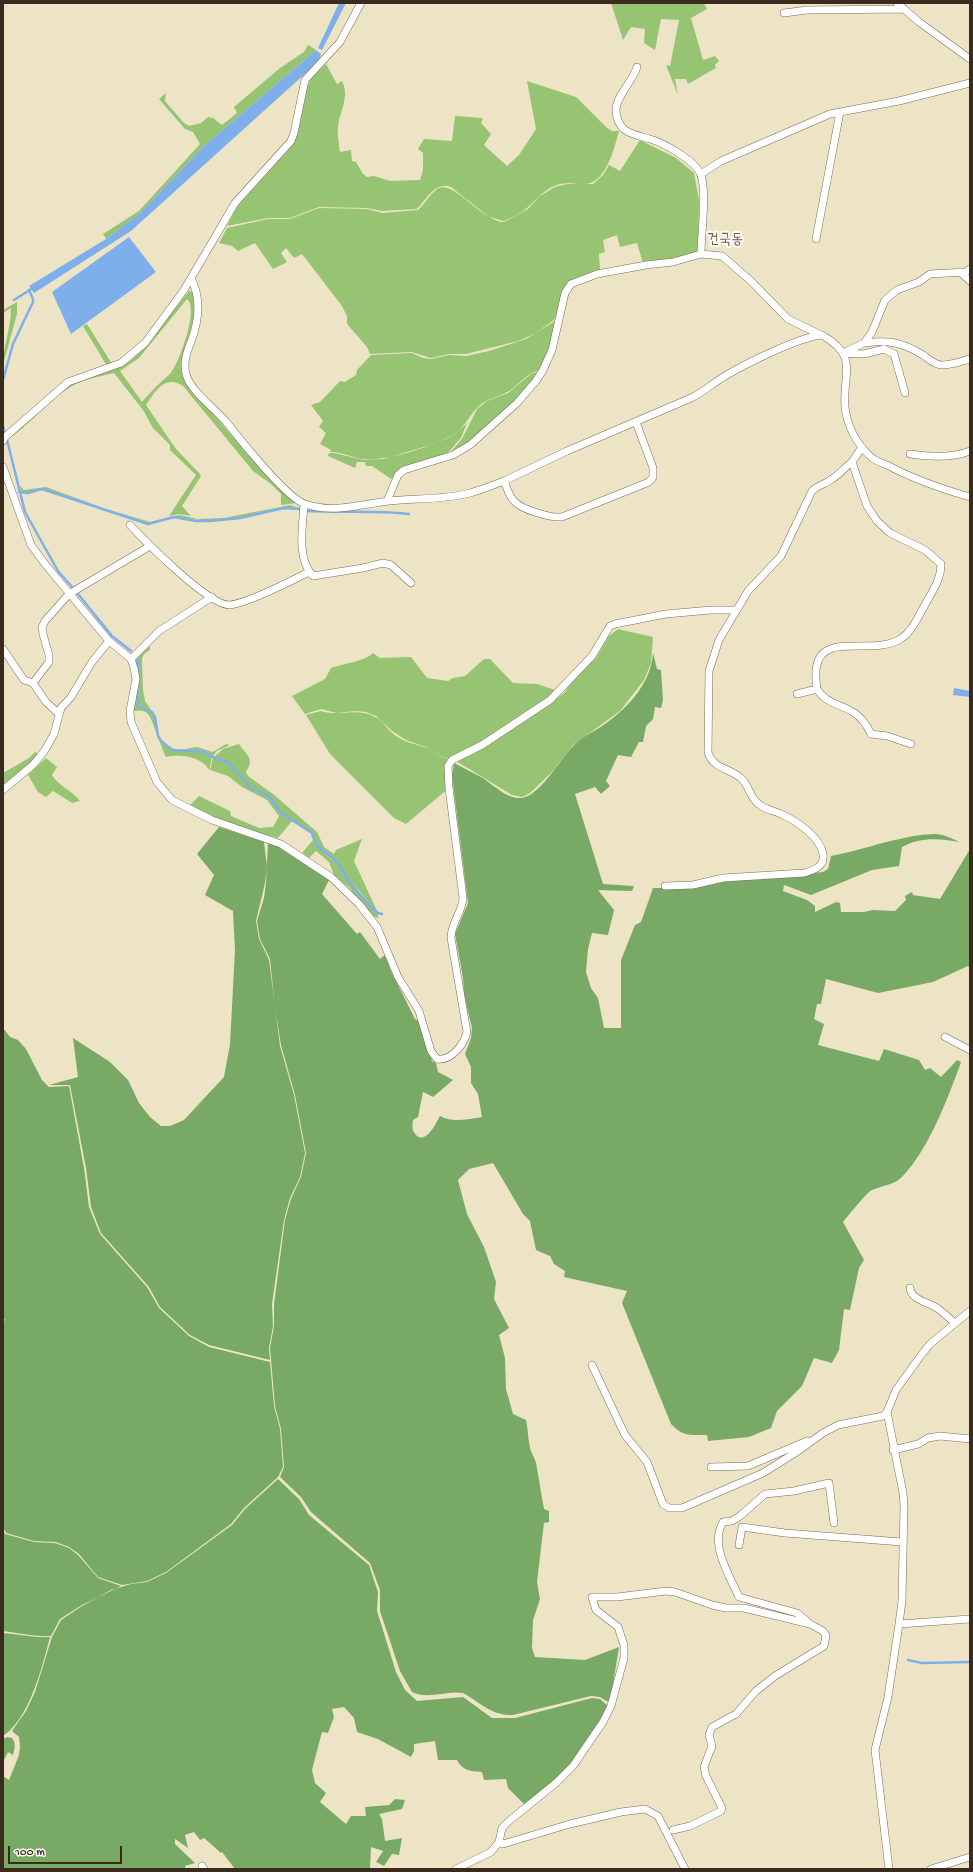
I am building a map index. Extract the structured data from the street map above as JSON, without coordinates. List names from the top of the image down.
{
  "districts": ["건국동"],
  "scale_bar": "100 m"
}
